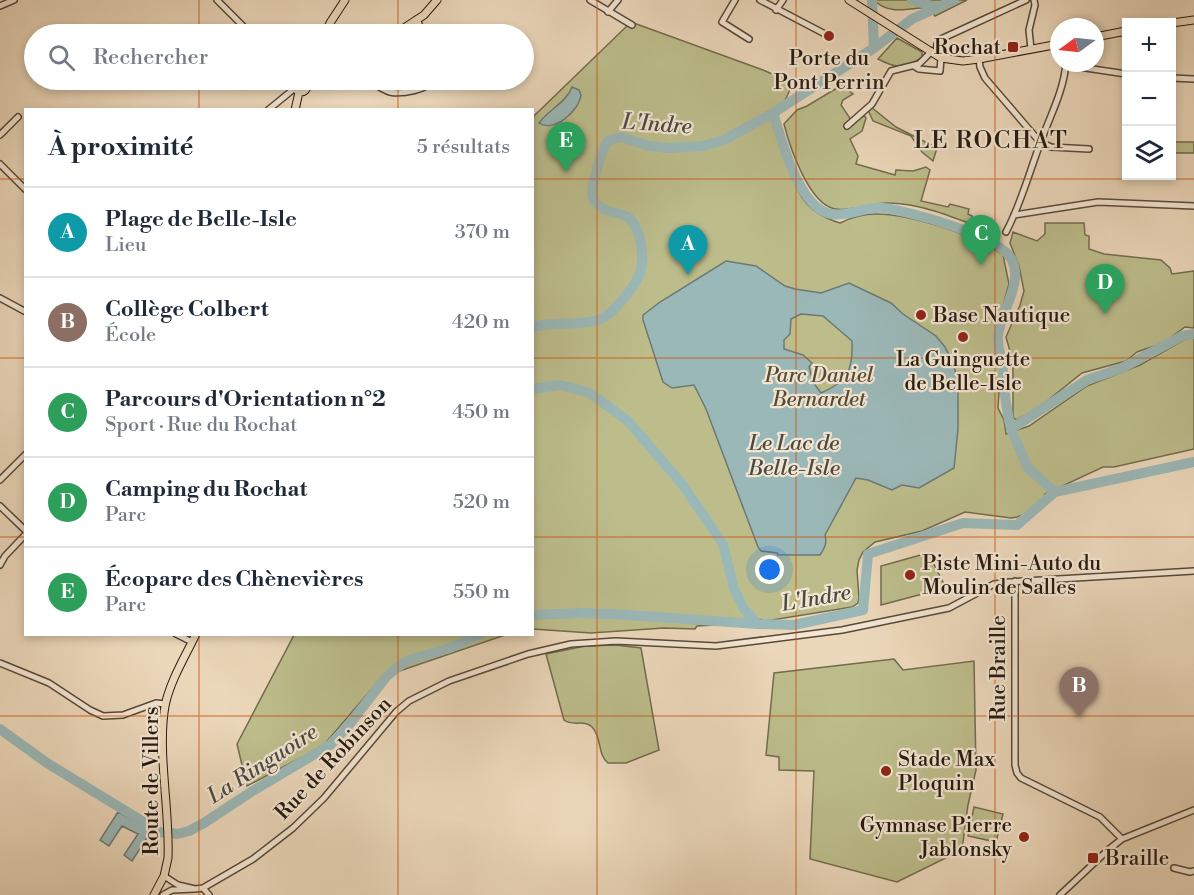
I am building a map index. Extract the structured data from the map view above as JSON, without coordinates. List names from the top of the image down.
{
  "streets": {
    "main road": ["Route de Villers"],
    "street": ["Rue Braille", "Rue de Robinson"]
  },
  "crossings": [
    ["Rue Braille", "Rue de Robinson"]
  ],
  "districts": ["LE ROCHAT"],
  "water": ["L'Indre", "Le Lac de Belle-Isle", "La Ringuoire"],
  "parks": ["Parc Daniel Bernardet"],
  "places": {
    "other": [
      "Porte du Pont Perrin",
      "Base Nautique",
      "La Guinguette de Belle-Isle",
      "Piste Mini-Auto du Moulin de Salles",
      "Stade Max Ploquin",
      "Gymnase Pierre Jablonsky"
    ],
    "transit": ["Rochat", "Braille"]
  },
  "north": "left",
  "page": {
    "map_buttons": ["+", "−"],
    "search": "Rechercher",
    "heading": ["À proximité", "5 résultats"],
    "pins": [
      "E",
      "C",
      "A",
      "D",
      "B"
    ],
    "list": [
      {
        "mark": "A",
        "name": "Plage de Belle-Isle",
        "note": "Lieu",
        "value": "370 m"
      },
      {
        "mark": "B",
        "name": "Collège Colbert",
        "note": "École",
        "value": "420 m"
      },
      {
        "mark": "C",
        "name": "Parcours d'Orientation n°2",
        "note": "Sport · Rue du Rochat",
        "value": "450 m"
      },
      {
        "mark": "D",
        "name": "Camping du Rochat",
        "note": "Parc",
        "value": "520 m"
      },
      {
        "mark": "E",
        "name": "Écoparc des Chènevières",
        "note": "Parc",
        "value": "550 m"
      }
    ]
  }
}
